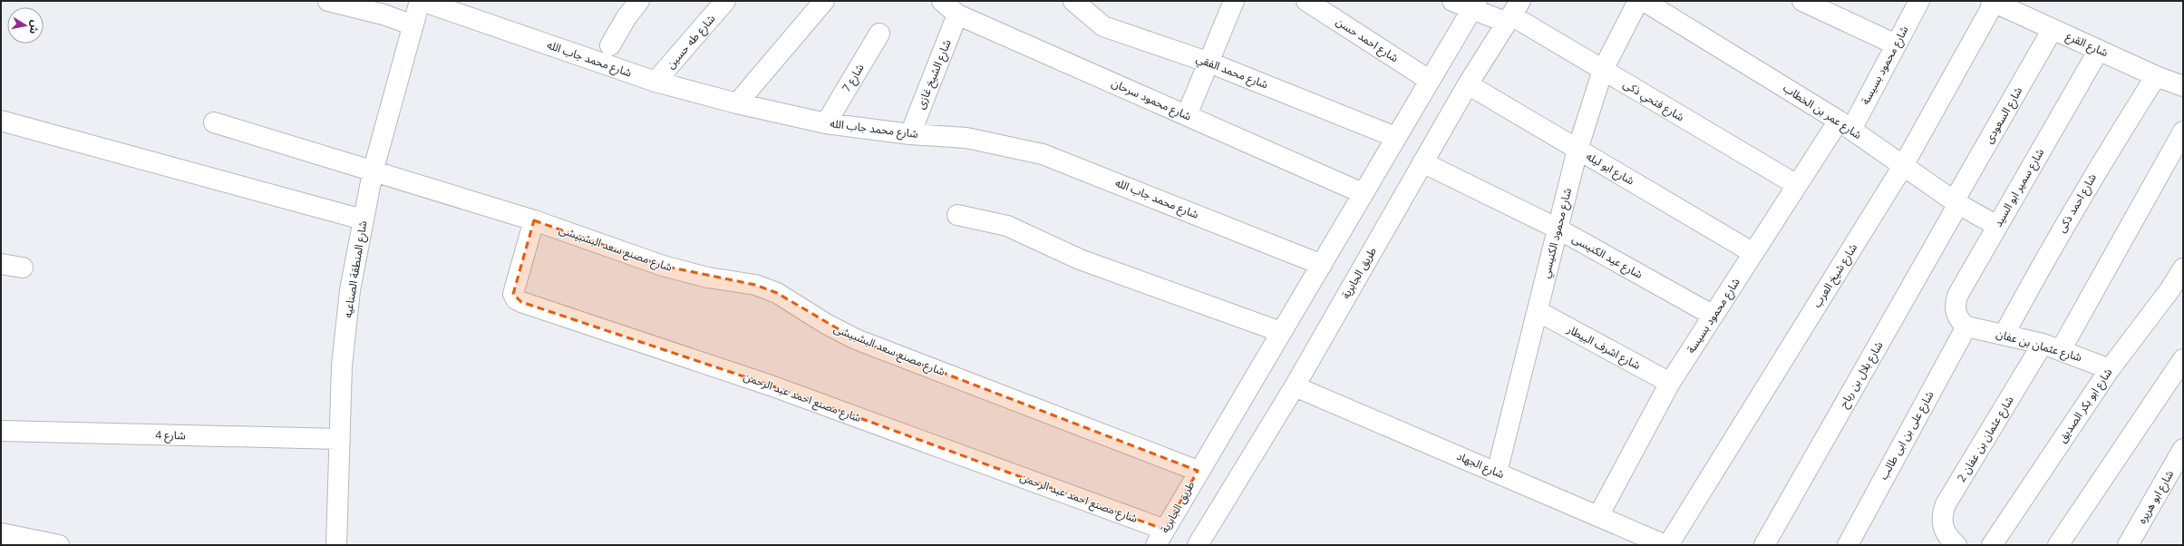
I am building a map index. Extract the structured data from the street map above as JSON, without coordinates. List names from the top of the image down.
{
  "streets": {
    "street": [
      "شارع احمد حسن",
      "شارع طه حسين",
      "شارع القرع",
      "شارع محمد جاب الله",
      "شارع محمود بسيسة",
      "شارع محمد الفقي",
      "شارع الشيخ غازى",
      "شارع 7",
      "شارع محمود سرحان",
      "شارع فتحي ذكى",
      "شارع عمر بن الخطاب",
      "شارع السعودى",
      "شارع ابو ليله",
      "شارع سمير ابو السيد",
      "شارع احمد ذكى",
      "شارع محمود الكنيسي",
      "شارع مصنع سعد البشبيشى",
      "شارع عيد الكنيسى",
      "شارع المنطقة الصناعيه",
      "طريق الجابرية",
      "شارع شيخ العرب",
      "شارع عثمان بن عفان",
      "شارع اشرف البيطار",
      "شارع بلال بن رباح",
      "شارع مصنع احمد عبد الرحمن",
      "شارع ابو بكر الصديق",
      "شارع 4",
      "شارع على بن ابى طالب",
      "شارع عثمان بن عفان 2",
      "شارع الجهاد",
      "شارع ابو هريره"
    ]
  },
  "crossings": [
    ["شارع احمد حسن", "طريق الجابرية"],
    ["شارع طه حسين", "شارع محمد جاب الله"],
    ["شارع القرع", "شارع السعودى"],
    ["شارع القرع", "شارع سمير ابو السيد"],
    ["شارع القرع", "شارع احمد ذكى"],
    ["شارع القرع", "شارع شيخ العرب"],
    ["شارع محمد جاب الله", "شارع الشيخ غازى"],
    ["شارع محمد جاب الله", "شارع 7"],
    ["شارع محمد جاب الله", "شارع المنطقة الصناعيه"],
    ["شارع محمد جاب الله", "طريق الجابرية"],
    ["شارع محمود بسيسة", "شارع فتحي ذكى"],
    ["شارع محمود بسيسة", "شارع عمر بن الخطاب"],
    ["شارع محمود بسيسة", "شارع ابو ليله"],
    ["شارع محمود بسيسة", "شارع عيد الكنيسى"],
    ["شارع محمود بسيسة", "شارع اشرف البيطار"],
    ["شارع محمود بسيسة", "شارع الجهاد"],
    ["شارع محمد الفقي", "طريق الجابرية"],
    ["شارع الشيخ غازى", "شارع محمود سرحان"],
    ["شارع محمود سرحان", "طريق الجابرية"],
    ["شارع فتحي ذكى", "شارع محمود الكنيسي"],
    ["شارع فتحي ذكى", "طريق الجابرية"],
    ["شارع عمر بن الخطاب", "شارع السعودى"],
    ["شارع عمر بن الخطاب", "شارع سمير ابو السيد"],
    ["شارع عمر بن الخطاب", "شارع شيخ العرب"],
    ["شارع عمر بن الخطاب", "شارع بلال بن رباح"],
    ["شارع السعودى", "شارع بلال بن رباح"],
    ["شارع ابو ليله", "شارع محمود الكنيسي"],
    ["شارع ابو ليله", "طريق الجابرية"],
    ["شارع سمير ابو السيد", "شارع عثمان بن عفان"],
    ["شارع سمير ابو السيد", "شارع على بن ابى طالب"],
    ["شارع احمد ذكى", "شارع عثمان بن عفان"],
    ["شارع محمود الكنيسي", "شارع عيد الكنيسى"],
    ["شارع محمود الكنيسي", "شارع اشرف البيطار"],
    ["شارع محمود الكنيسي", "شارع الجهاد"],
    ["شارع مصنع سعد البشبيشى", "شارع المنطقة الصناعيه"],
    ["شارع مصنع سعد البشبيشى", "طريق الجابرية"],
    ["شارع مصنع سعد البشبيشى", "شارع مصنع احمد عبد الرحمن"],
    ["شارع عيد الكنيسى", "طريق الجابرية"],
    ["شارع المنطقة الصناعيه", "شارع 4"],
    ["طريق الجابرية", "شارع مصنع احمد عبد الرحمن"],
    ["طريق الجابرية", "شارع الجهاد"],
    ["شارع شيخ العرب", "شارع الجهاد"],
    ["شارع عثمان بن عفان", "شارع ابو بكر الصديق"],
    ["شارع عثمان بن عفان", "شارع على بن ابى طالب"],
    ["شارع عثمان بن عفان", "شارع عثمان بن عفان 2"]
  ],
  "north": "right"
}
